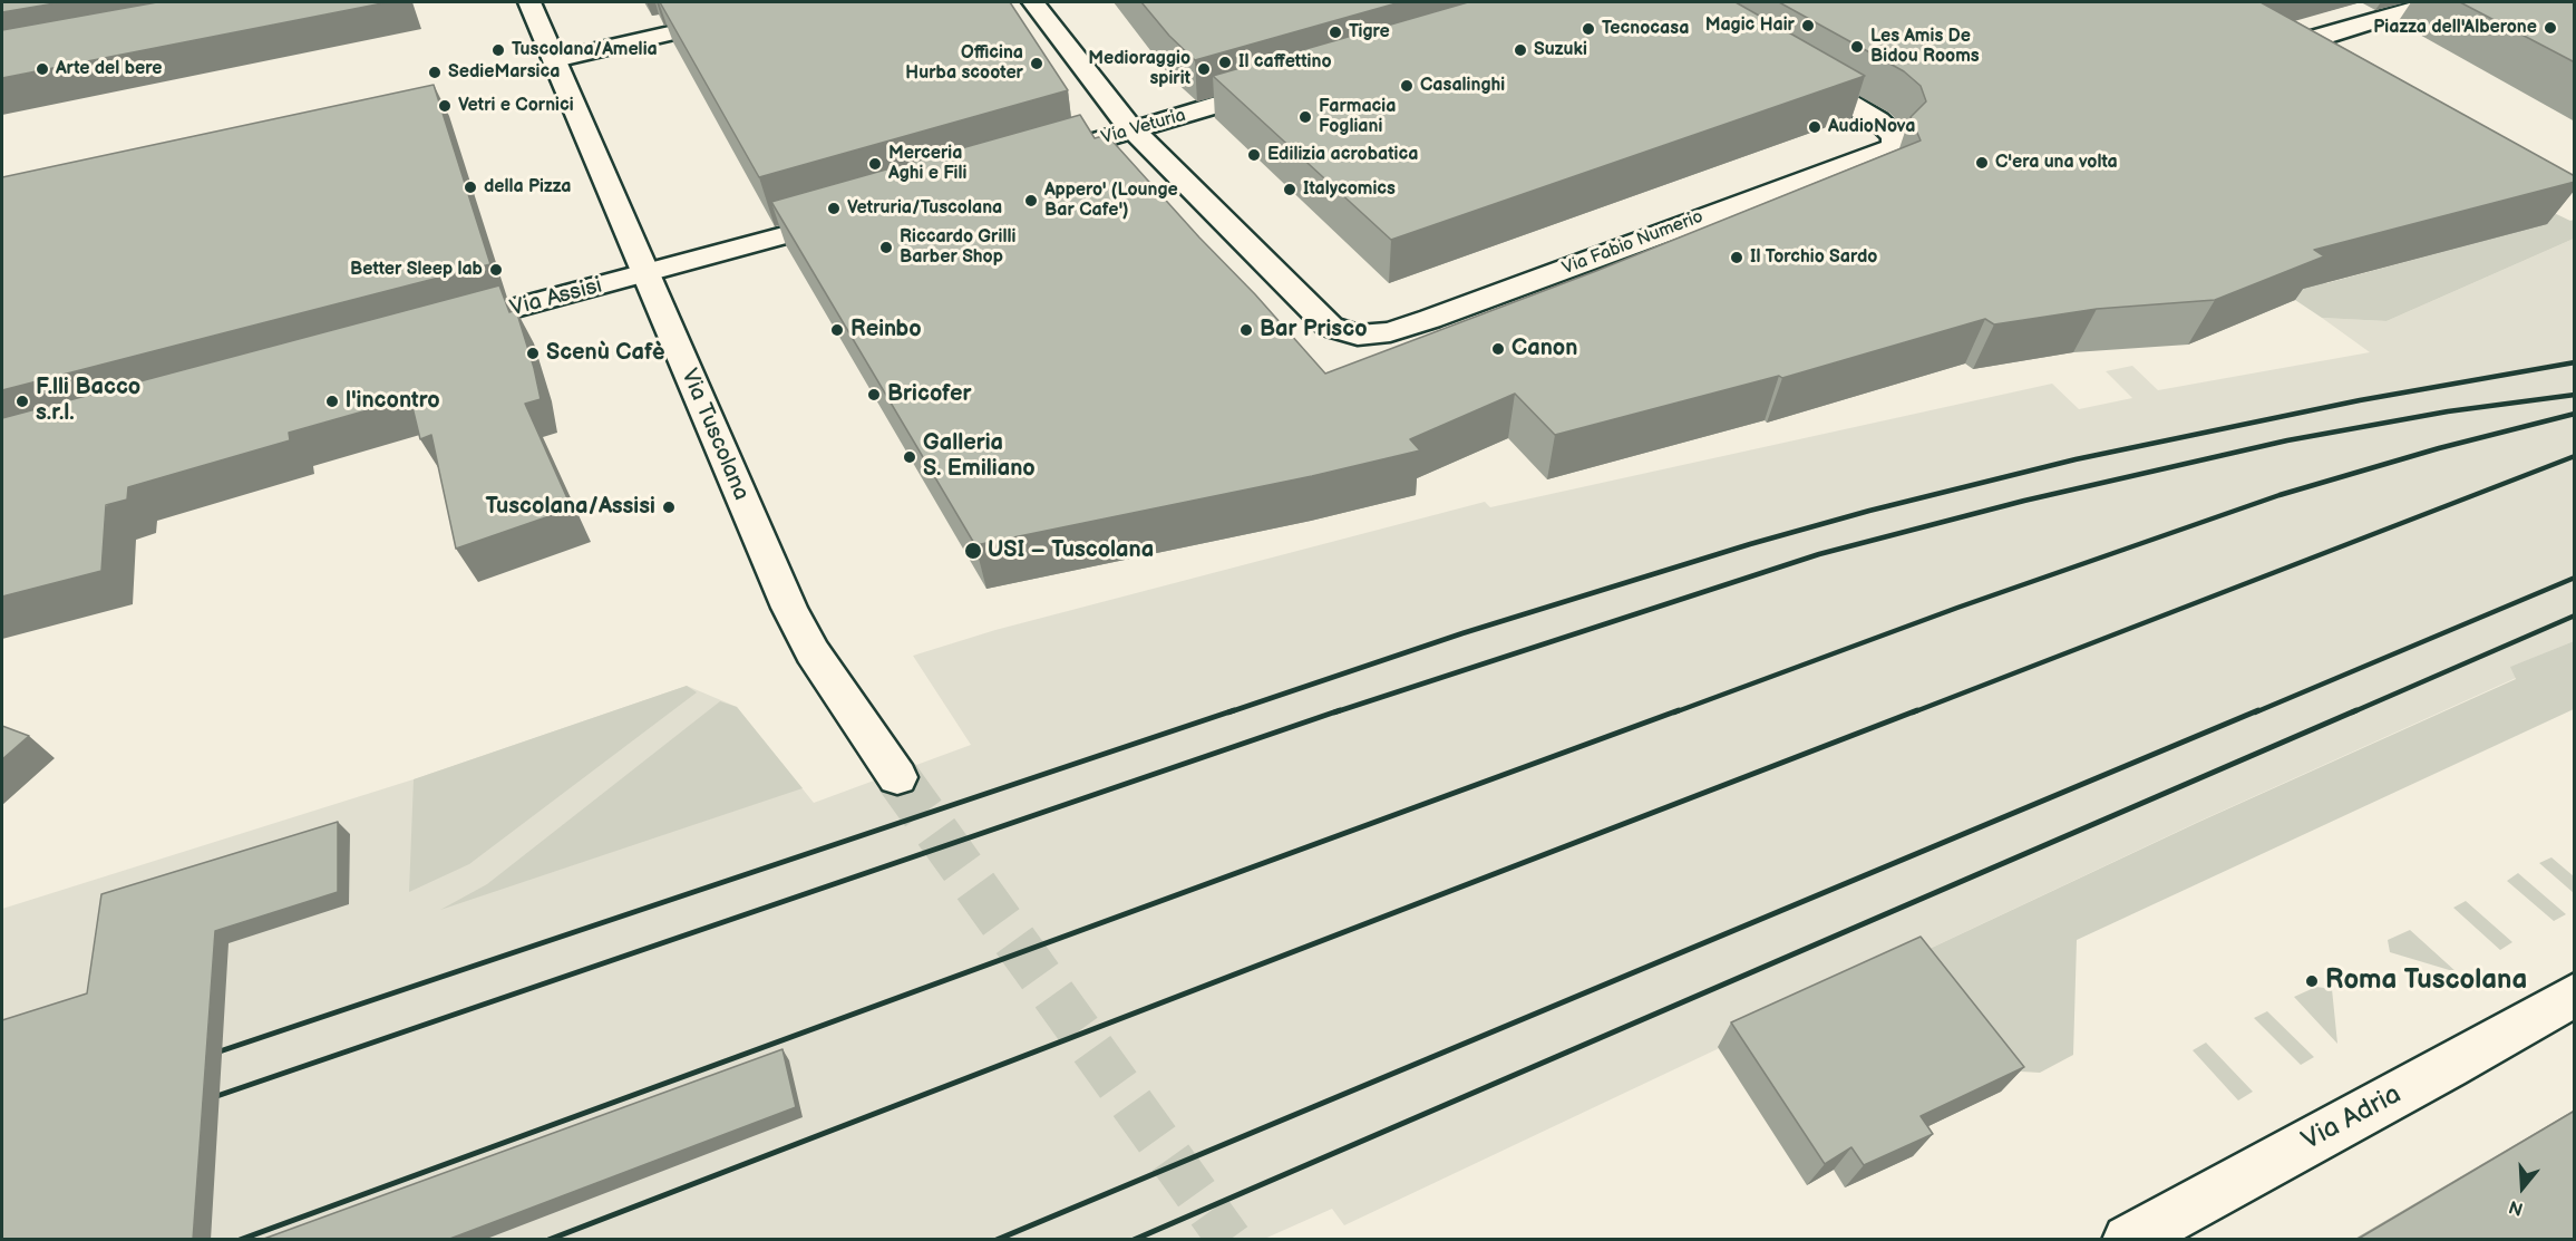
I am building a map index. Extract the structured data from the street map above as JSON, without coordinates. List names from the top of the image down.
{
  "streets": {
    "street": [
      "Via Veturia",
      "Via Fabio Numerio",
      "Via Assisi",
      "Via Tuscolana",
      "Via Adria"
    ]
  },
  "crossings": [
    ["Via Veturia", "Via Fabio Numerio"],
    ["Via Assisi", "Via Tuscolana"]
  ],
  "places": [
    "Magic Hair",
    "Piazza dell'Alberone",
    "Tecnocasa",
    "Tigre",
    "Les Amis De Bidou Rooms",
    "Tuscolana/Amelia",
    "Suzuki",
    "Il caffettino",
    "Officina Hurba scooter",
    "Arte del bere",
    "Medioraggio spirit",
    "SedieMarsica",
    "Casalinghi",
    "Vetri e Cornici",
    "Farmacia Fogliani",
    "AudioNova",
    "Edilizia acrobatica",
    "C'era una volta",
    "Merceria Aghi e Fili",
    "della Pizza",
    "Italycomics",
    "Appero' (Lounge Bar Cafe')",
    "Vetruria/Tuscolana",
    "Riccardo Grilli Barber Shop",
    "Il Torchio Sardo",
    "Better Sleep lab",
    "Reinbo",
    "Bar Prisco",
    "Canon",
    "Scenù Cafè",
    "Bricofer",
    "F.lli Bacco s.r.l.",
    "l'incontro",
    "Galleria S. Emiliano",
    "Tuscolana/Assisi",
    "USI – Tuscolana",
    "Roma Tuscolana"
  ],
  "north": "bottom"
}
